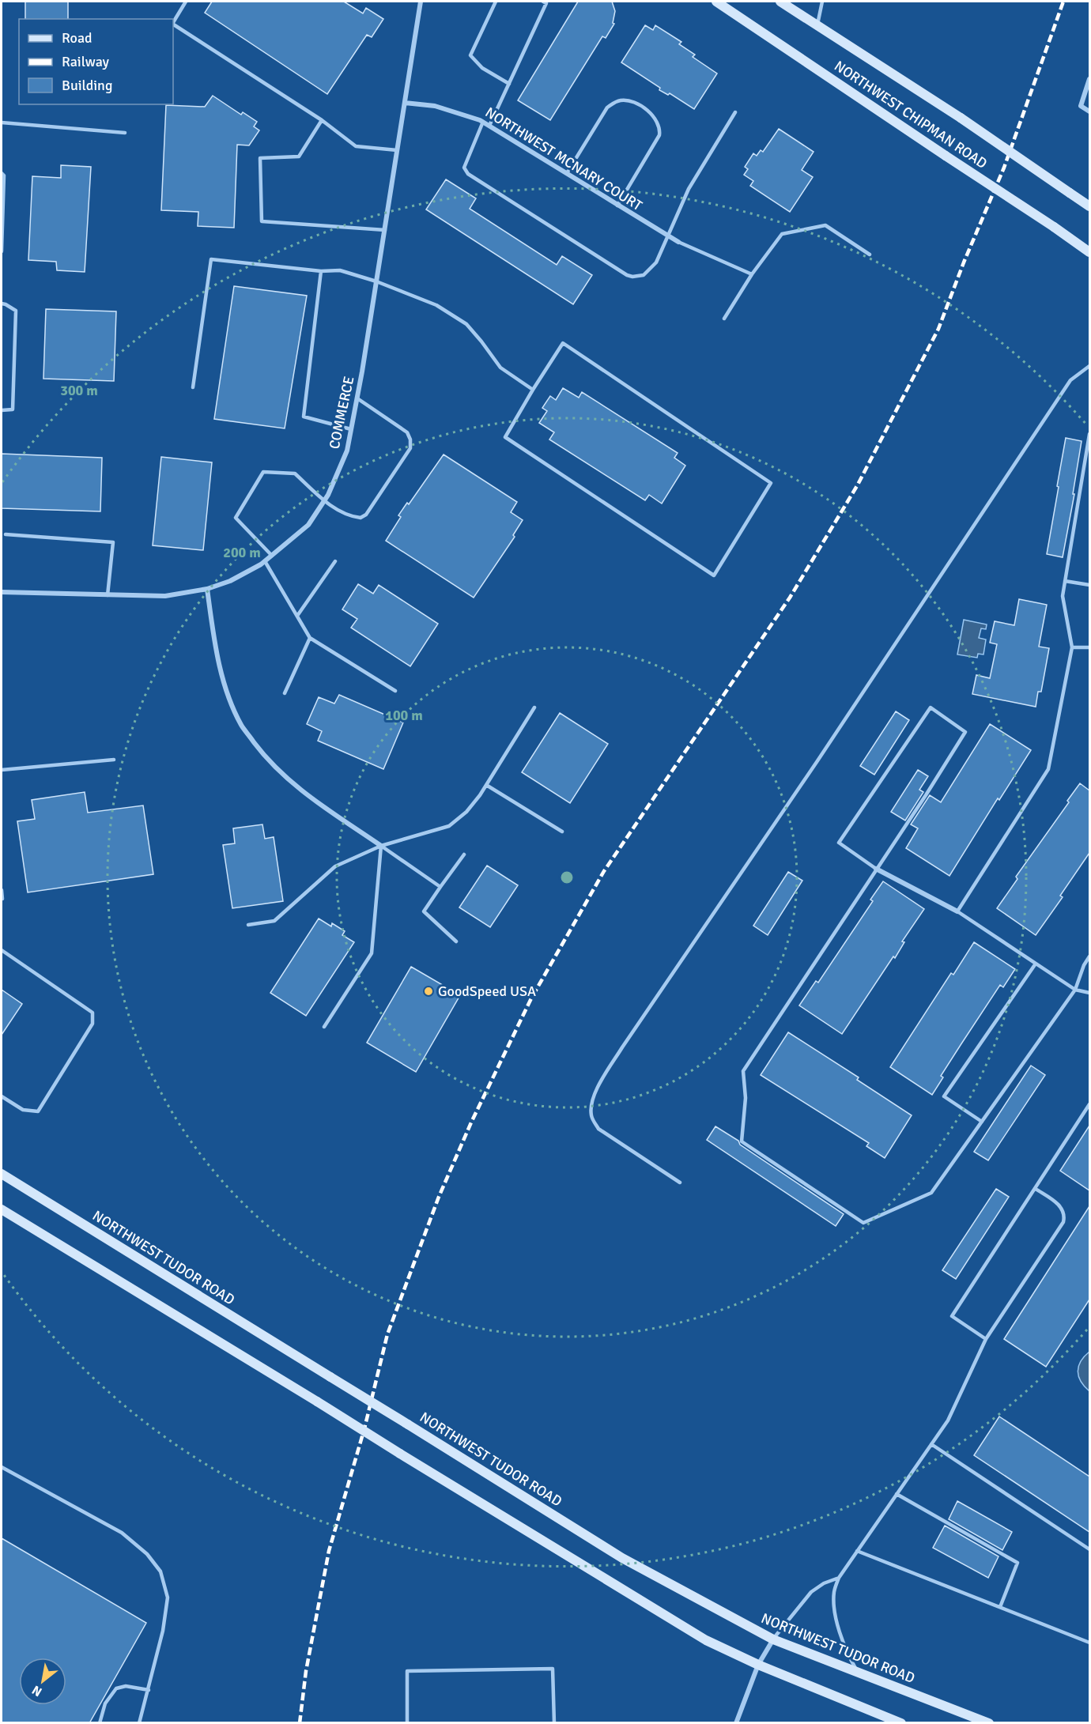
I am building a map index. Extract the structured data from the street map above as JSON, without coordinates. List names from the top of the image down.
{
  "streets": {
    "street": [
      "NORTHWEST CHIPMAN ROAD",
      "NORTHWEST MCNARY COURT",
      "COMMERCE",
      "NORTHWEST TUDOR ROAD"
    ]
  },
  "crossings": [
    ["NORTHWEST MCNARY COURT", "COMMERCE"]
  ],
  "places": ["GoodSpeed USA"],
  "legend": ["Road", "Railway", "Building"],
  "north": "bottom left",
  "rings": ["300 m", "200 m", "100 m"]
}
